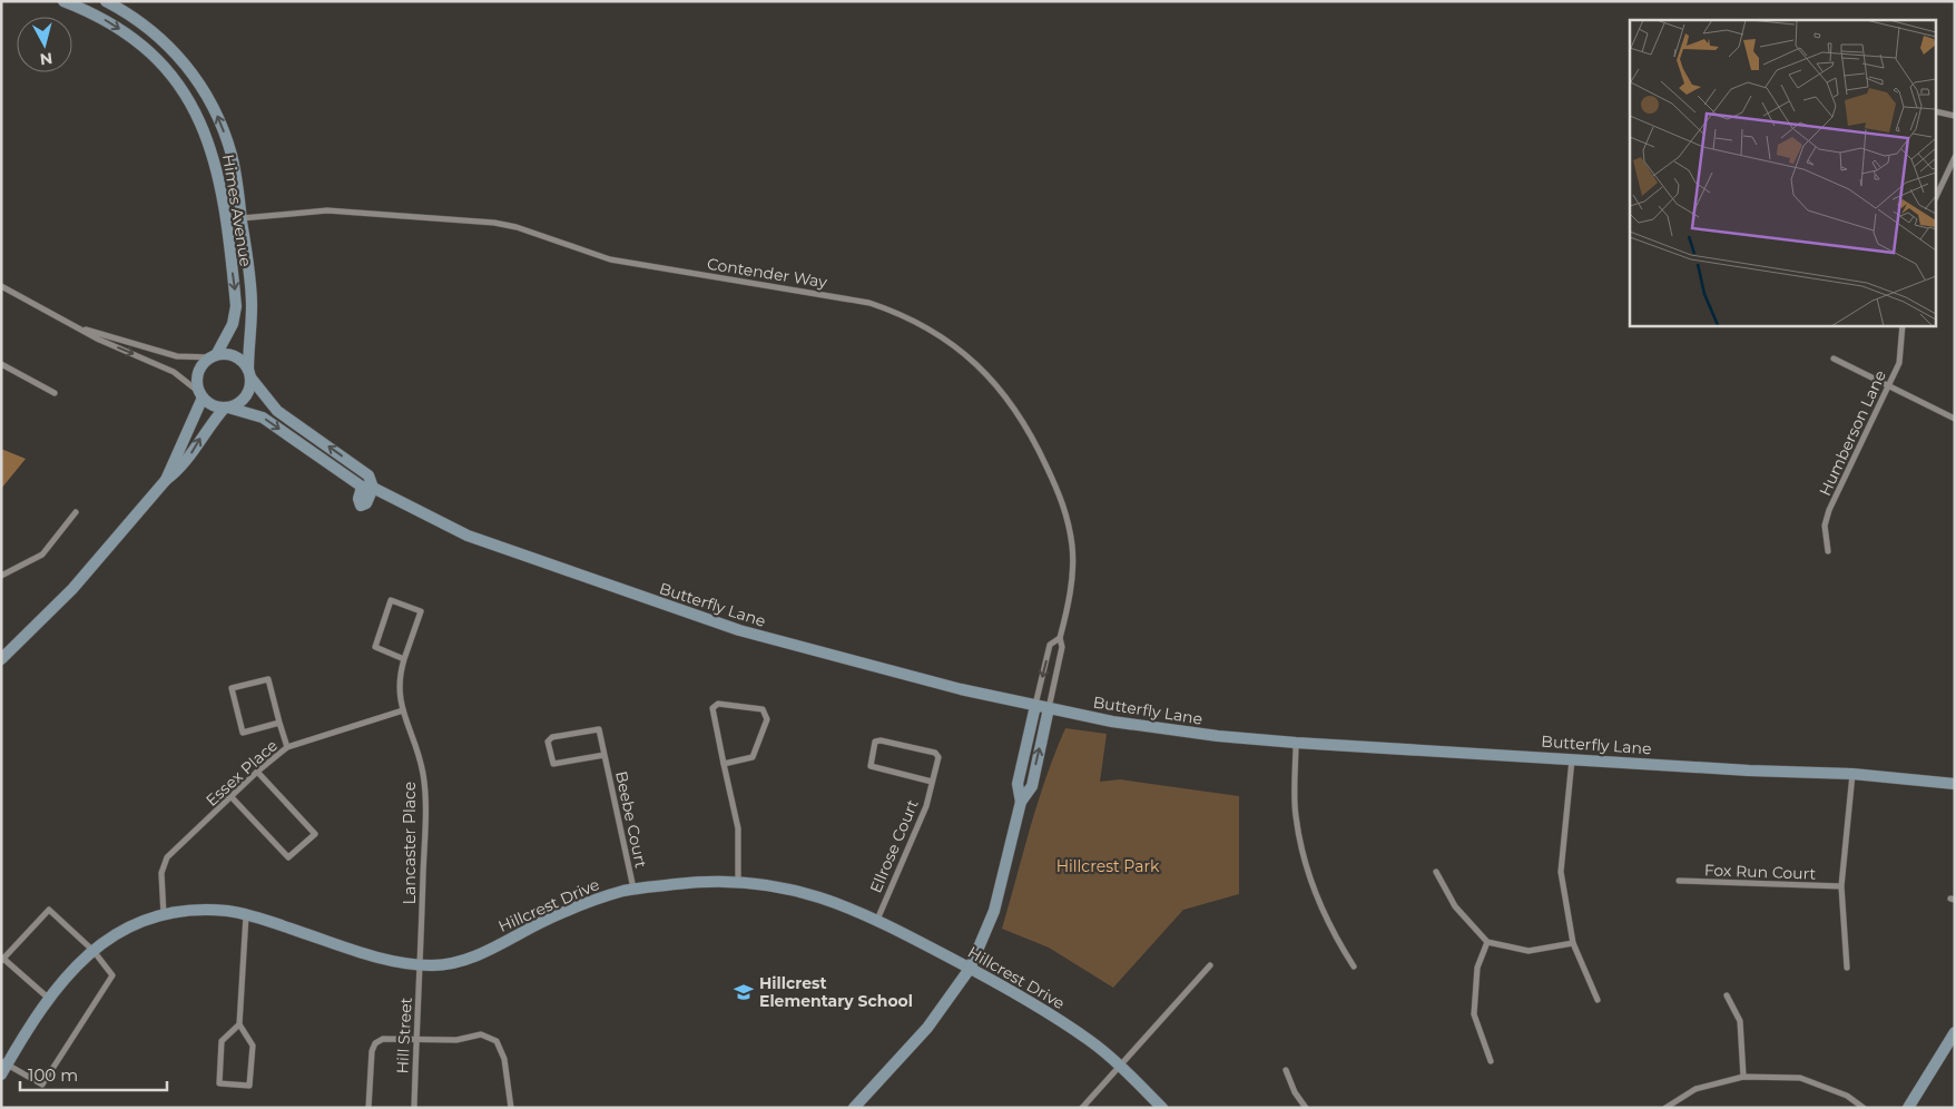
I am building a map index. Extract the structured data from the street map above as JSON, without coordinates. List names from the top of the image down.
{
  "streets": {
    "street": [
      "Himes Avenue",
      "Contender Way",
      "Humberson Lane",
      "Butterfly Lane",
      "Essex Place",
      "Beebe Court",
      "Lancaster Place",
      "Ellrose Court",
      "Fox Run Court",
      "Hillcrest Drive",
      "Hill Street"
    ]
  },
  "crossings": [
    ["Himes Avenue", "Contender Way"],
    ["Himes Avenue", "Butterfly Lane"],
    ["Contender Way", "Butterfly Lane"],
    ["Essex Place", "Lancaster Place"],
    ["Essex Place", "Hillcrest Drive"],
    ["Beebe Court", "Hillcrest Drive"],
    ["Lancaster Place", "Hillcrest Drive"],
    ["Lancaster Place", "Hill Street"],
    ["Ellrose Court", "Hillcrest Drive"],
    ["Hillcrest Drive", "Hill Street"]
  ],
  "parks": ["Hillcrest Park"],
  "places": {
    "school or university": ["Hillcrest Elementary School"]
  },
  "scale_bar": "100 m",
  "north": "bottom"
}
